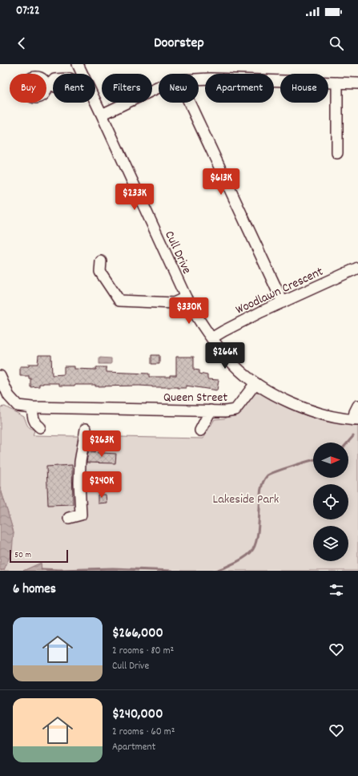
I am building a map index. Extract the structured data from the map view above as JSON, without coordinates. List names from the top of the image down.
{
  "streets": {
    "street": ["Cull Drive", "Woodlawn Crescent", "Queen Street"]
  },
  "crossings": [
    ["Cull Drive", "Woodlawn Crescent"],
    ["Cull Drive", "Queen Street"]
  ],
  "parks": ["Lakeside Park"],
  "scale_bar": "50 m",
  "north": "right",
  "page": {
    "status": "07:22",
    "header": "Doorstep",
    "chip": [
      "Buy",
      "Rent",
      "Filters",
      "New",
      "Apartment",
      "House"
    ],
    "price": [
      "$613K",
      "$233K",
      "$330K",
      "$266K",
      "$263K",
      "$240K"
    ],
    "scale": "50 m",
    "heading": "6 homes",
    "list": [
      {
        "name": "$266,000",
        "note": "2 rooms · 80 m² · Cull Drive"
      },
      {
        "name": "$240,000",
        "note": "2 rooms · 60 m² · Apartment"
      }
    ]
  }
}
